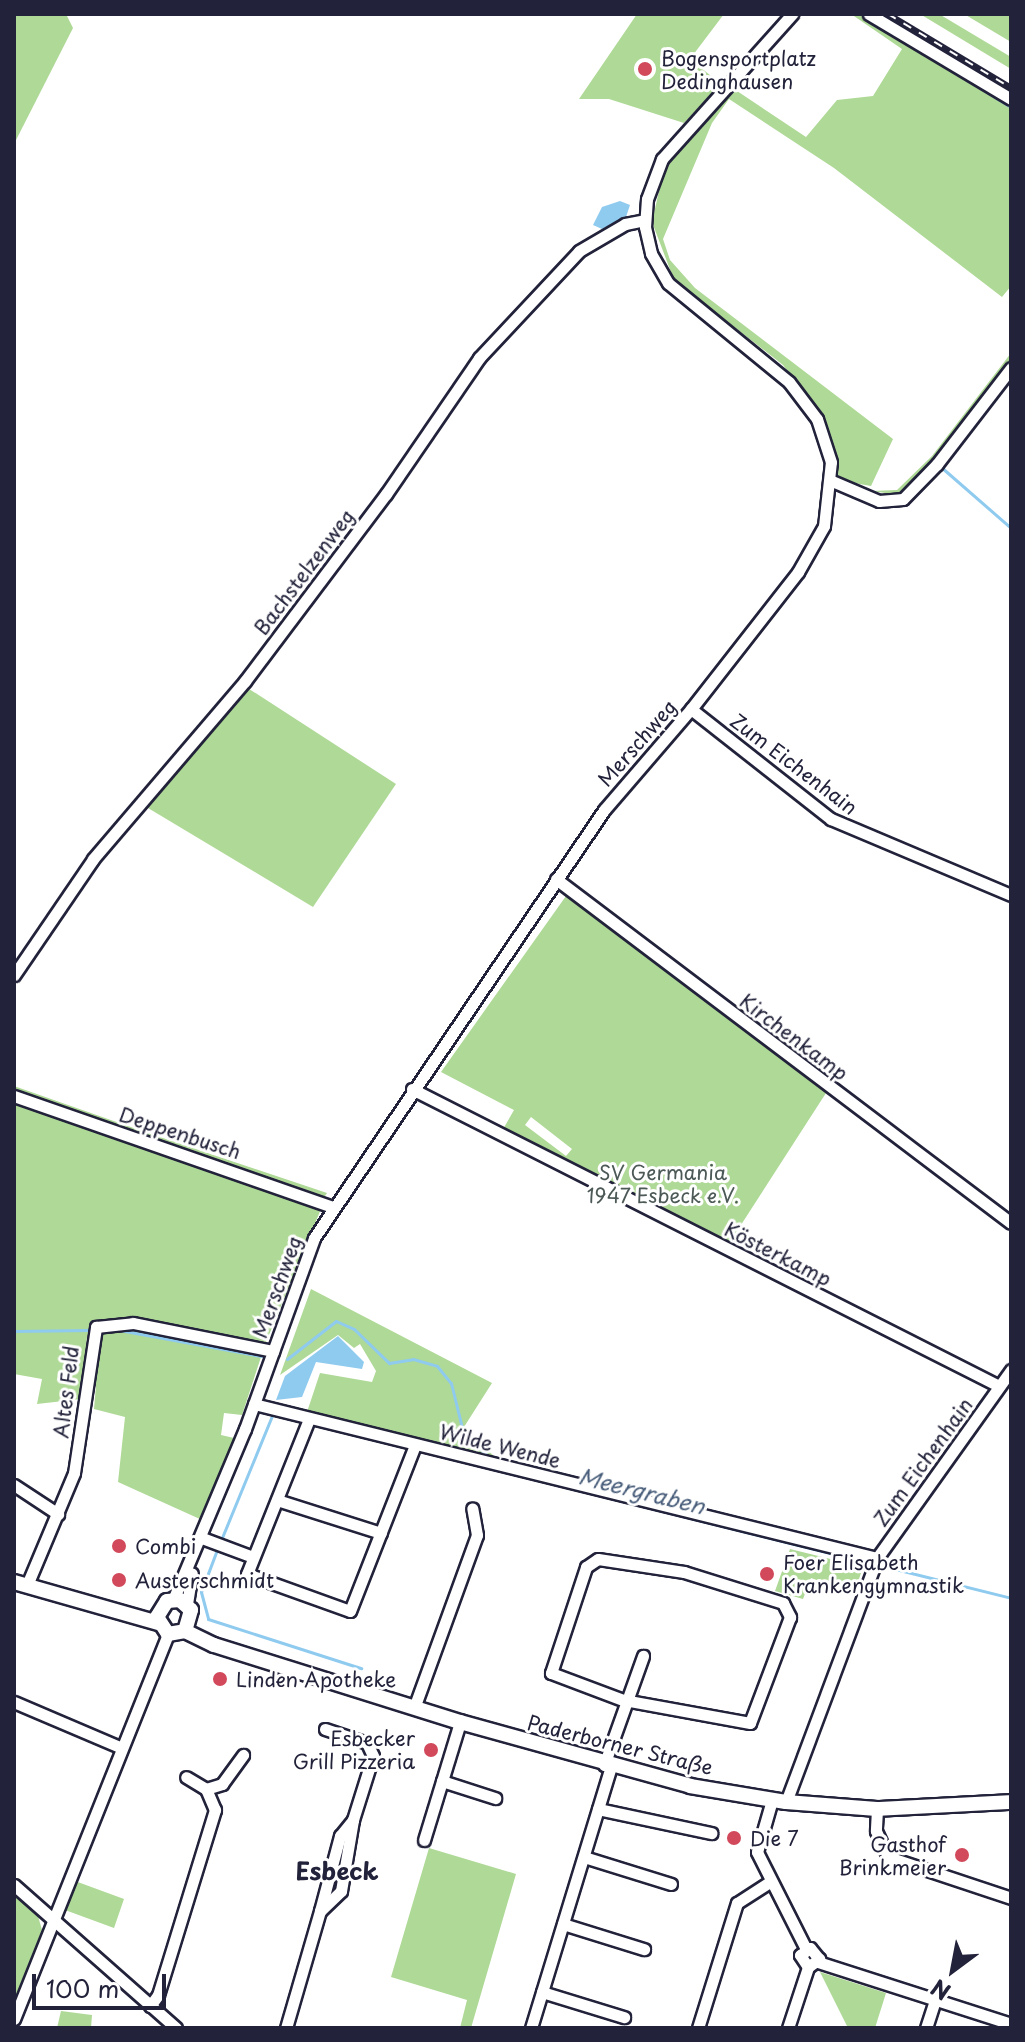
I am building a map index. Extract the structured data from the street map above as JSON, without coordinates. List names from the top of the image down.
{
  "streets": {
    "main road": ["Paderborner Straße"],
    "street": [
      "Bachstelzenweg",
      "Merschweg",
      "Zum Eichenhain",
      "Kirchenkamp",
      "Deppenbusch",
      "Kösterkamp",
      "Altes Feld",
      "Wilde Wende"
    ]
  },
  "crossings": [
    ["Bachstelzenweg", "Merschweg"],
    ["Merschweg", "Zum Eichenhain"],
    ["Merschweg", "Kirchenkamp"],
    ["Merschweg", "Deppenbusch"],
    ["Merschweg", "Kösterkamp"],
    ["Merschweg", "Altes Feld"],
    ["Merschweg", "Wilde Wende"],
    ["Merschweg", "Paderborner Straße"],
    ["Zum Eichenhain", "Kösterkamp"],
    ["Zum Eichenhain", "Wilde Wende"],
    ["Zum Eichenhain", "Paderborner Straße"]
  ],
  "districts": ["Esbeck"],
  "water": ["Meergraben"],
  "parks": ["SV Germania 1947 Esbeck e.V."],
  "places": [
    "Bogensportplatz Dedinghausen",
    "Combi",
    "Foer Elisabeth Krankengymnastik",
    "Austerschmidt",
    "Linden Apotheke",
    "Esbecker Grill Pizzeria",
    "Die 7",
    "Gasthof Brinkmeier"
  ],
  "scale_bar": "100 m",
  "north": "bottom left"
}
